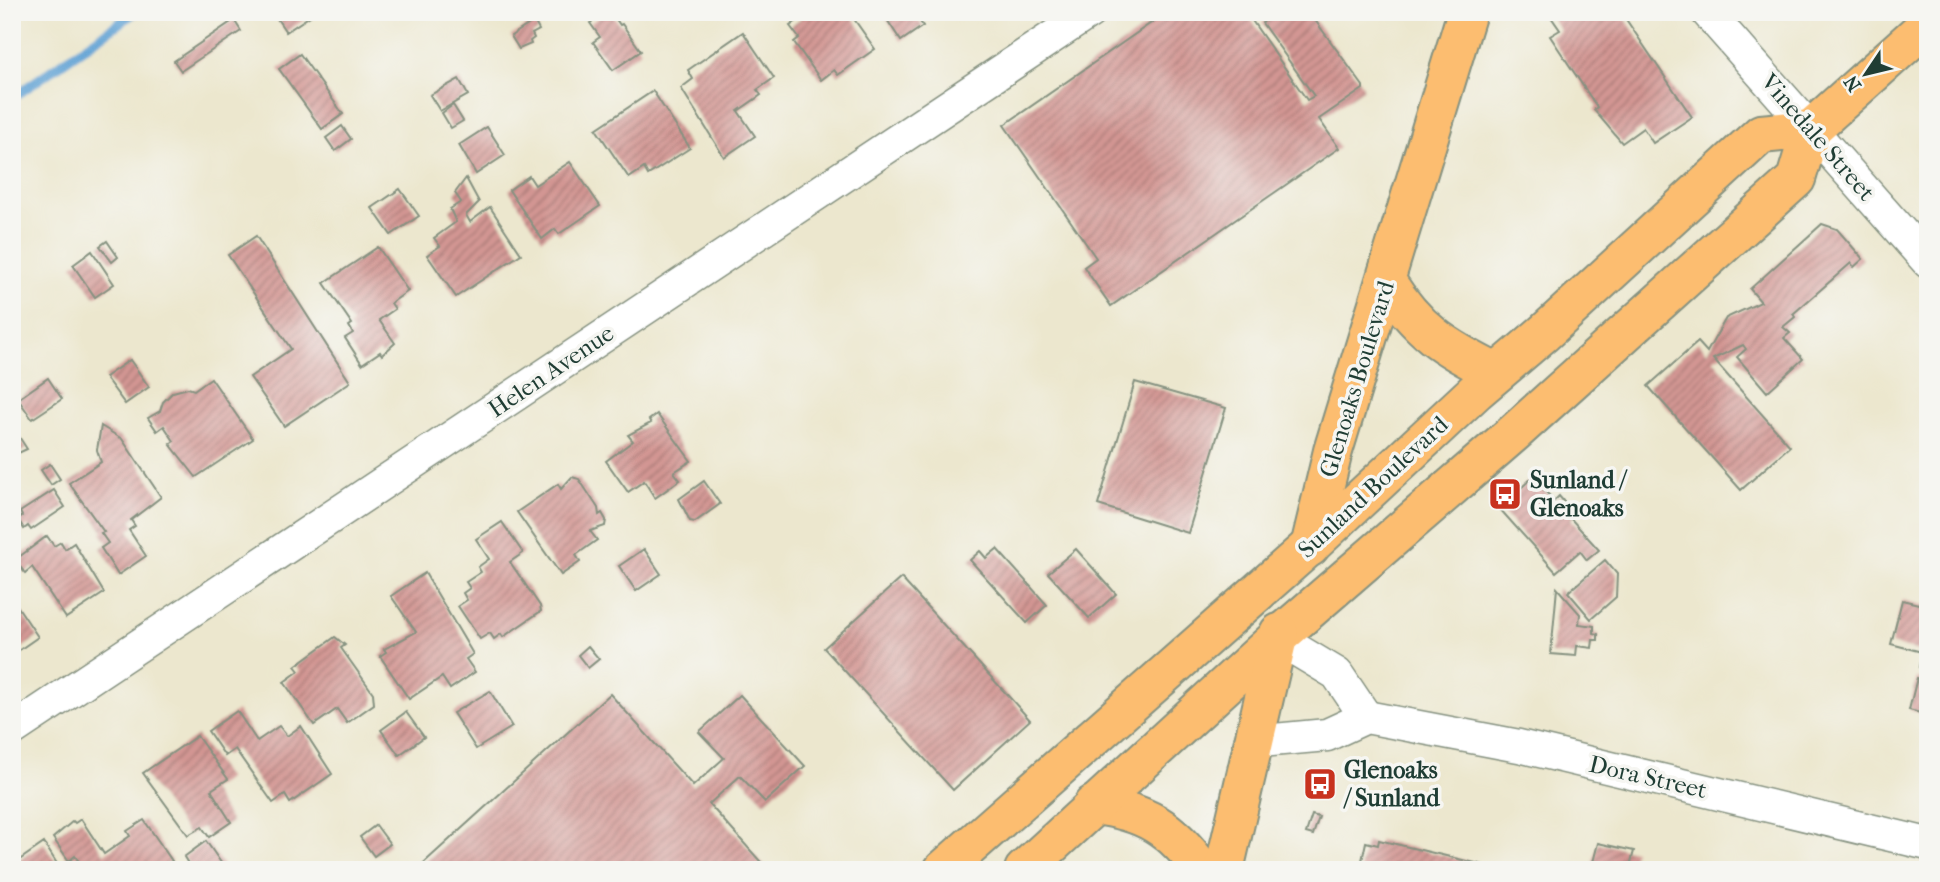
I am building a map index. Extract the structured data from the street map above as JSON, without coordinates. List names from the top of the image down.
{
  "streets": {
    "main road": ["Glenoaks Boulevard", "Sunland Boulevard"],
    "street": ["Vinedale Street", "Helen Avenue", "Dora Street"]
  },
  "crossings": [
    ["Vinedale Street", "Sunland Boulevard"],
    ["Glenoaks Boulevard", "Sunland Boulevard"]
  ],
  "places": {
    "bus stop": ["Sunland / Glenoaks", "Glenoaks / Sunland"]
  },
  "north": "bottom left"
}
